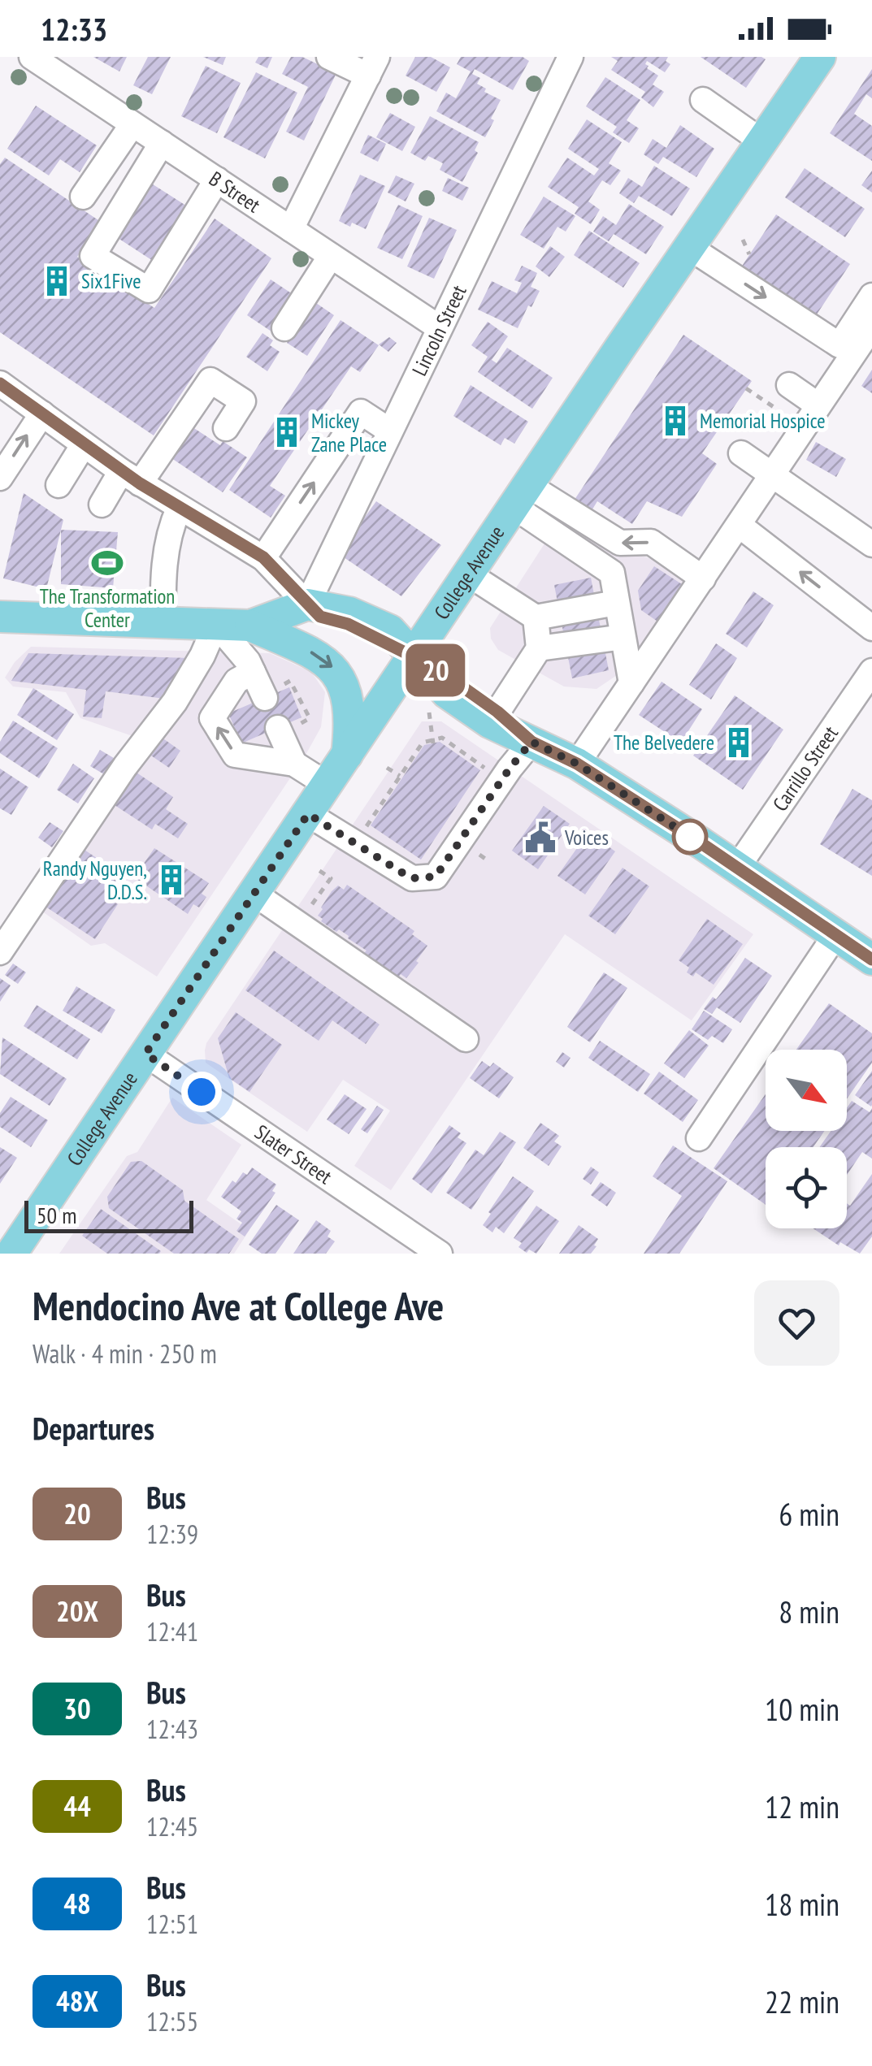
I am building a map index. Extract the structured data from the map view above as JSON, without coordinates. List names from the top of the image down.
{
  "streets": {
    "main road": ["College Avenue"],
    "street": [
      "B Street",
      "Lincoln Street",
      "Carrillo Street",
      "Slater Street"
    ]
  },
  "crossings": [
    ["B Street", "Lincoln Street"],
    ["College Avenue", "Slater Street"]
  ],
  "places": {
    "building": [
      "Six1Five",
      "Memorial Hospice",
      "Mickey Zane Place",
      "The Belvedere",
      "Randy Nguyen, D.D.S."
    ],
    "sports": ["The Transformation Center"],
    "public building": ["Voices"]
  },
  "lines": ["bus line 20"],
  "scale_bar": "50 m",
  "north": "bottom right",
  "page": {
    "status": "12:33",
    "on_map": "20",
    "scale": "50 m",
    "heading": [
      ["Mendocino Ave at College Ave", "Walk · 4 min · 250 m"],
      "Departures"
    ],
    "list": [
      {
        "mark": "20",
        "name": "Bus",
        "note": "12:39",
        "value": "6 min"
      },
      {
        "mark": "20X",
        "name": "Bus",
        "note": "12:41",
        "value": "8 min"
      },
      {
        "mark": "30",
        "name": "Bus",
        "note": "12:43",
        "value": "10 min"
      },
      {
        "mark": "44",
        "name": "Bus",
        "note": "12:45",
        "value": "12 min"
      },
      {
        "mark": "48",
        "name": "Bus",
        "note": "12:51",
        "value": "18 min"
      },
      {
        "mark": "48X",
        "name": "Bus",
        "note": "12:55",
        "value": "22 min"
      }
    ]
  }
}
